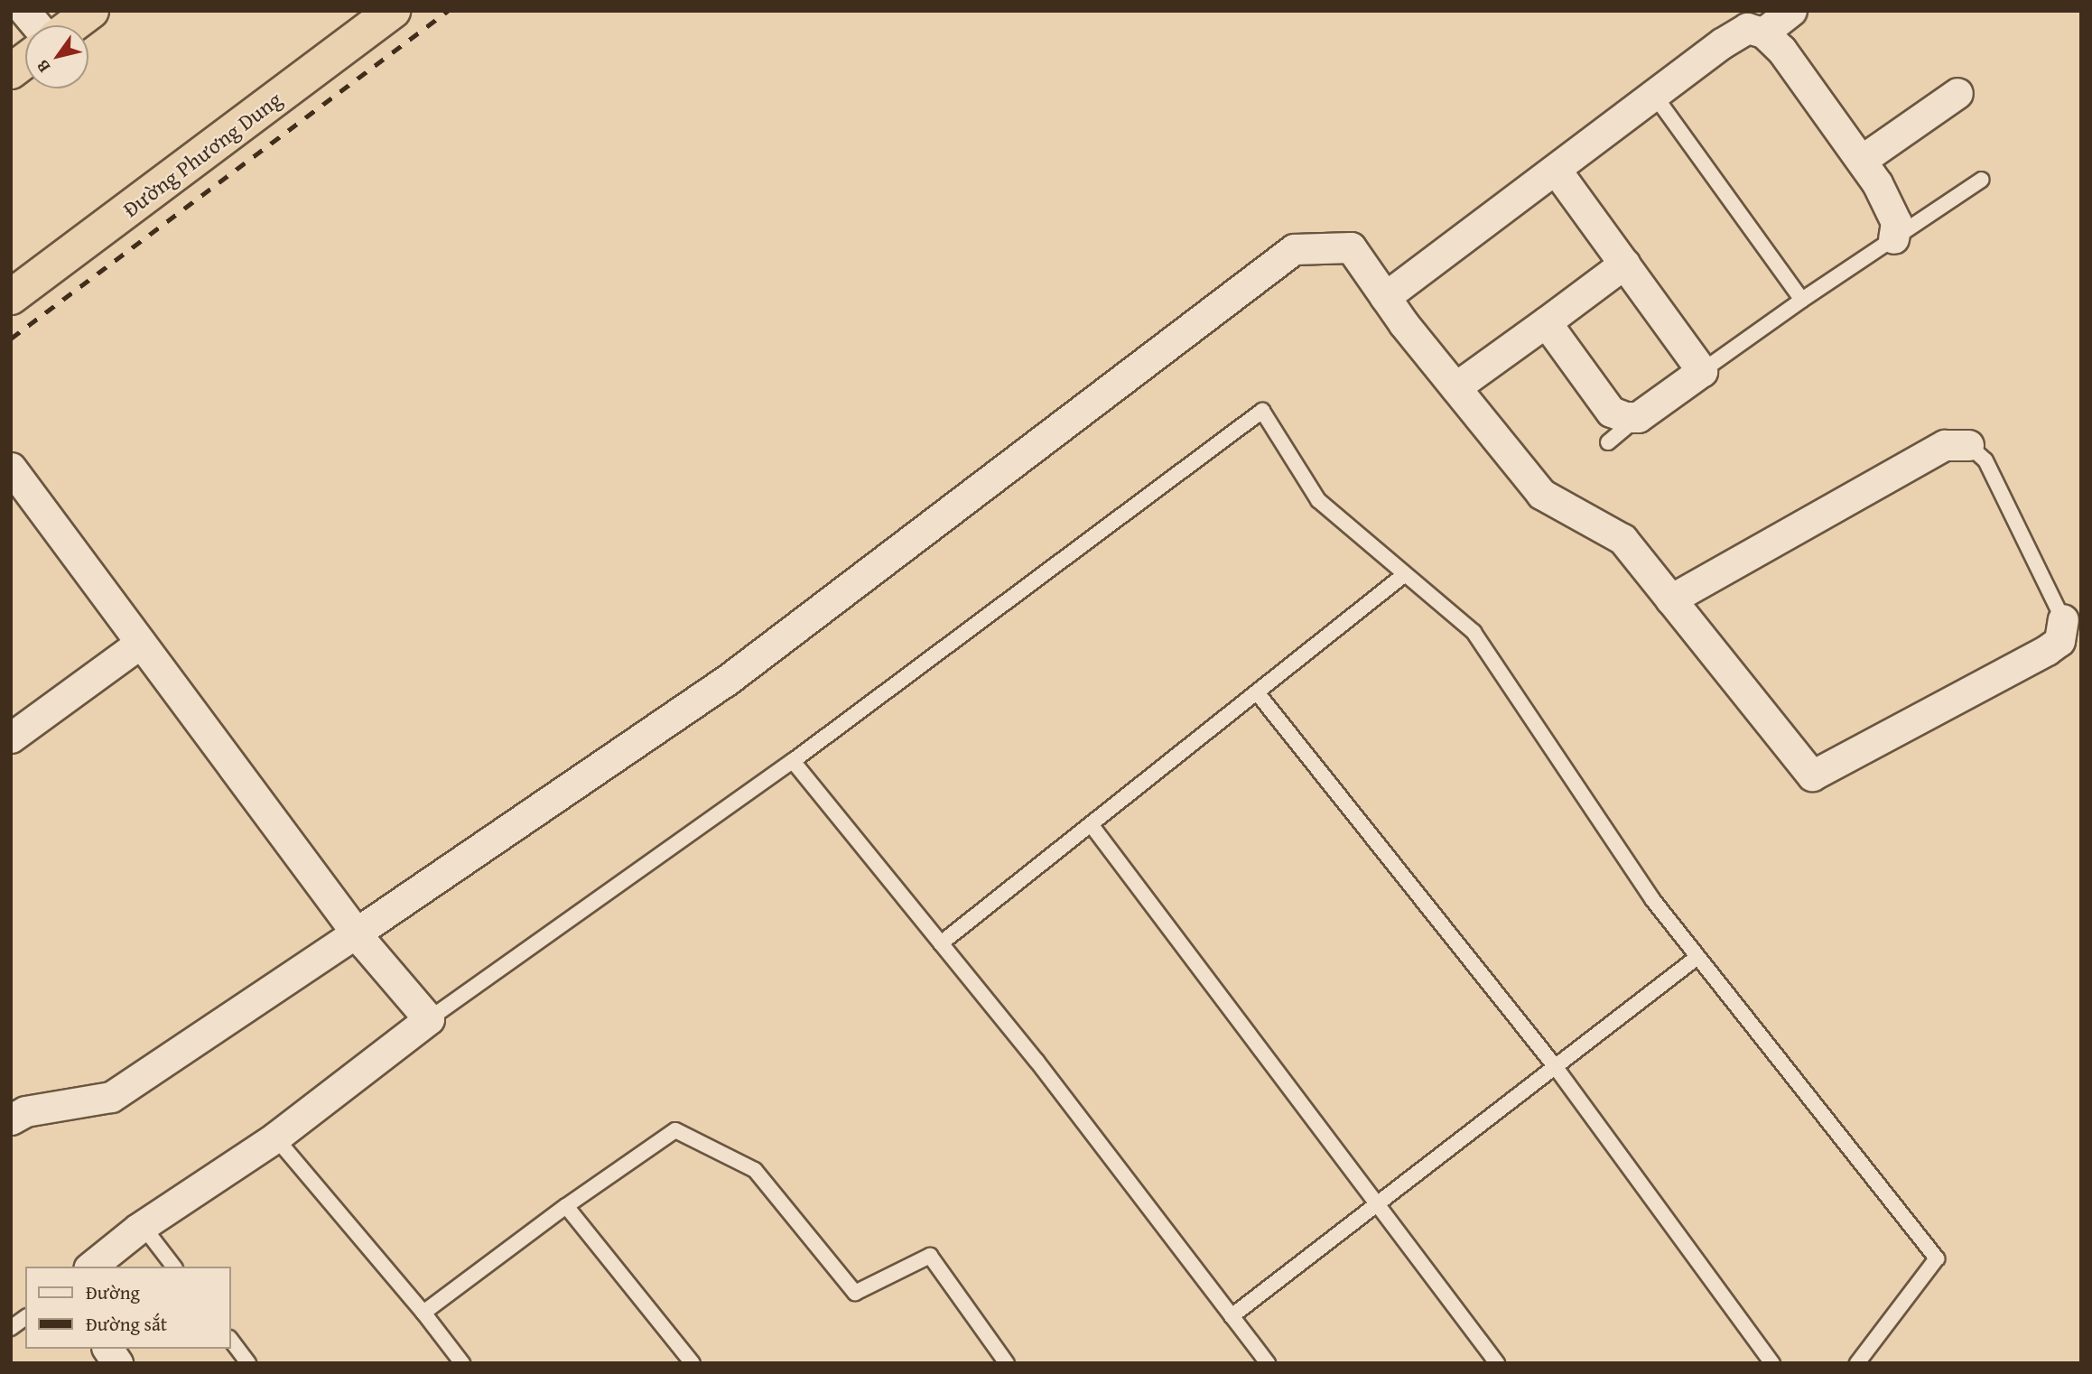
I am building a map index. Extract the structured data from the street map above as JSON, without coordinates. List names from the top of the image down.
{
  "streets": {
    "highway": ["Đường Phương Dung"]
  },
  "legend": ["Đường", "Đường sắt"],
  "north": "bottom left"
}
